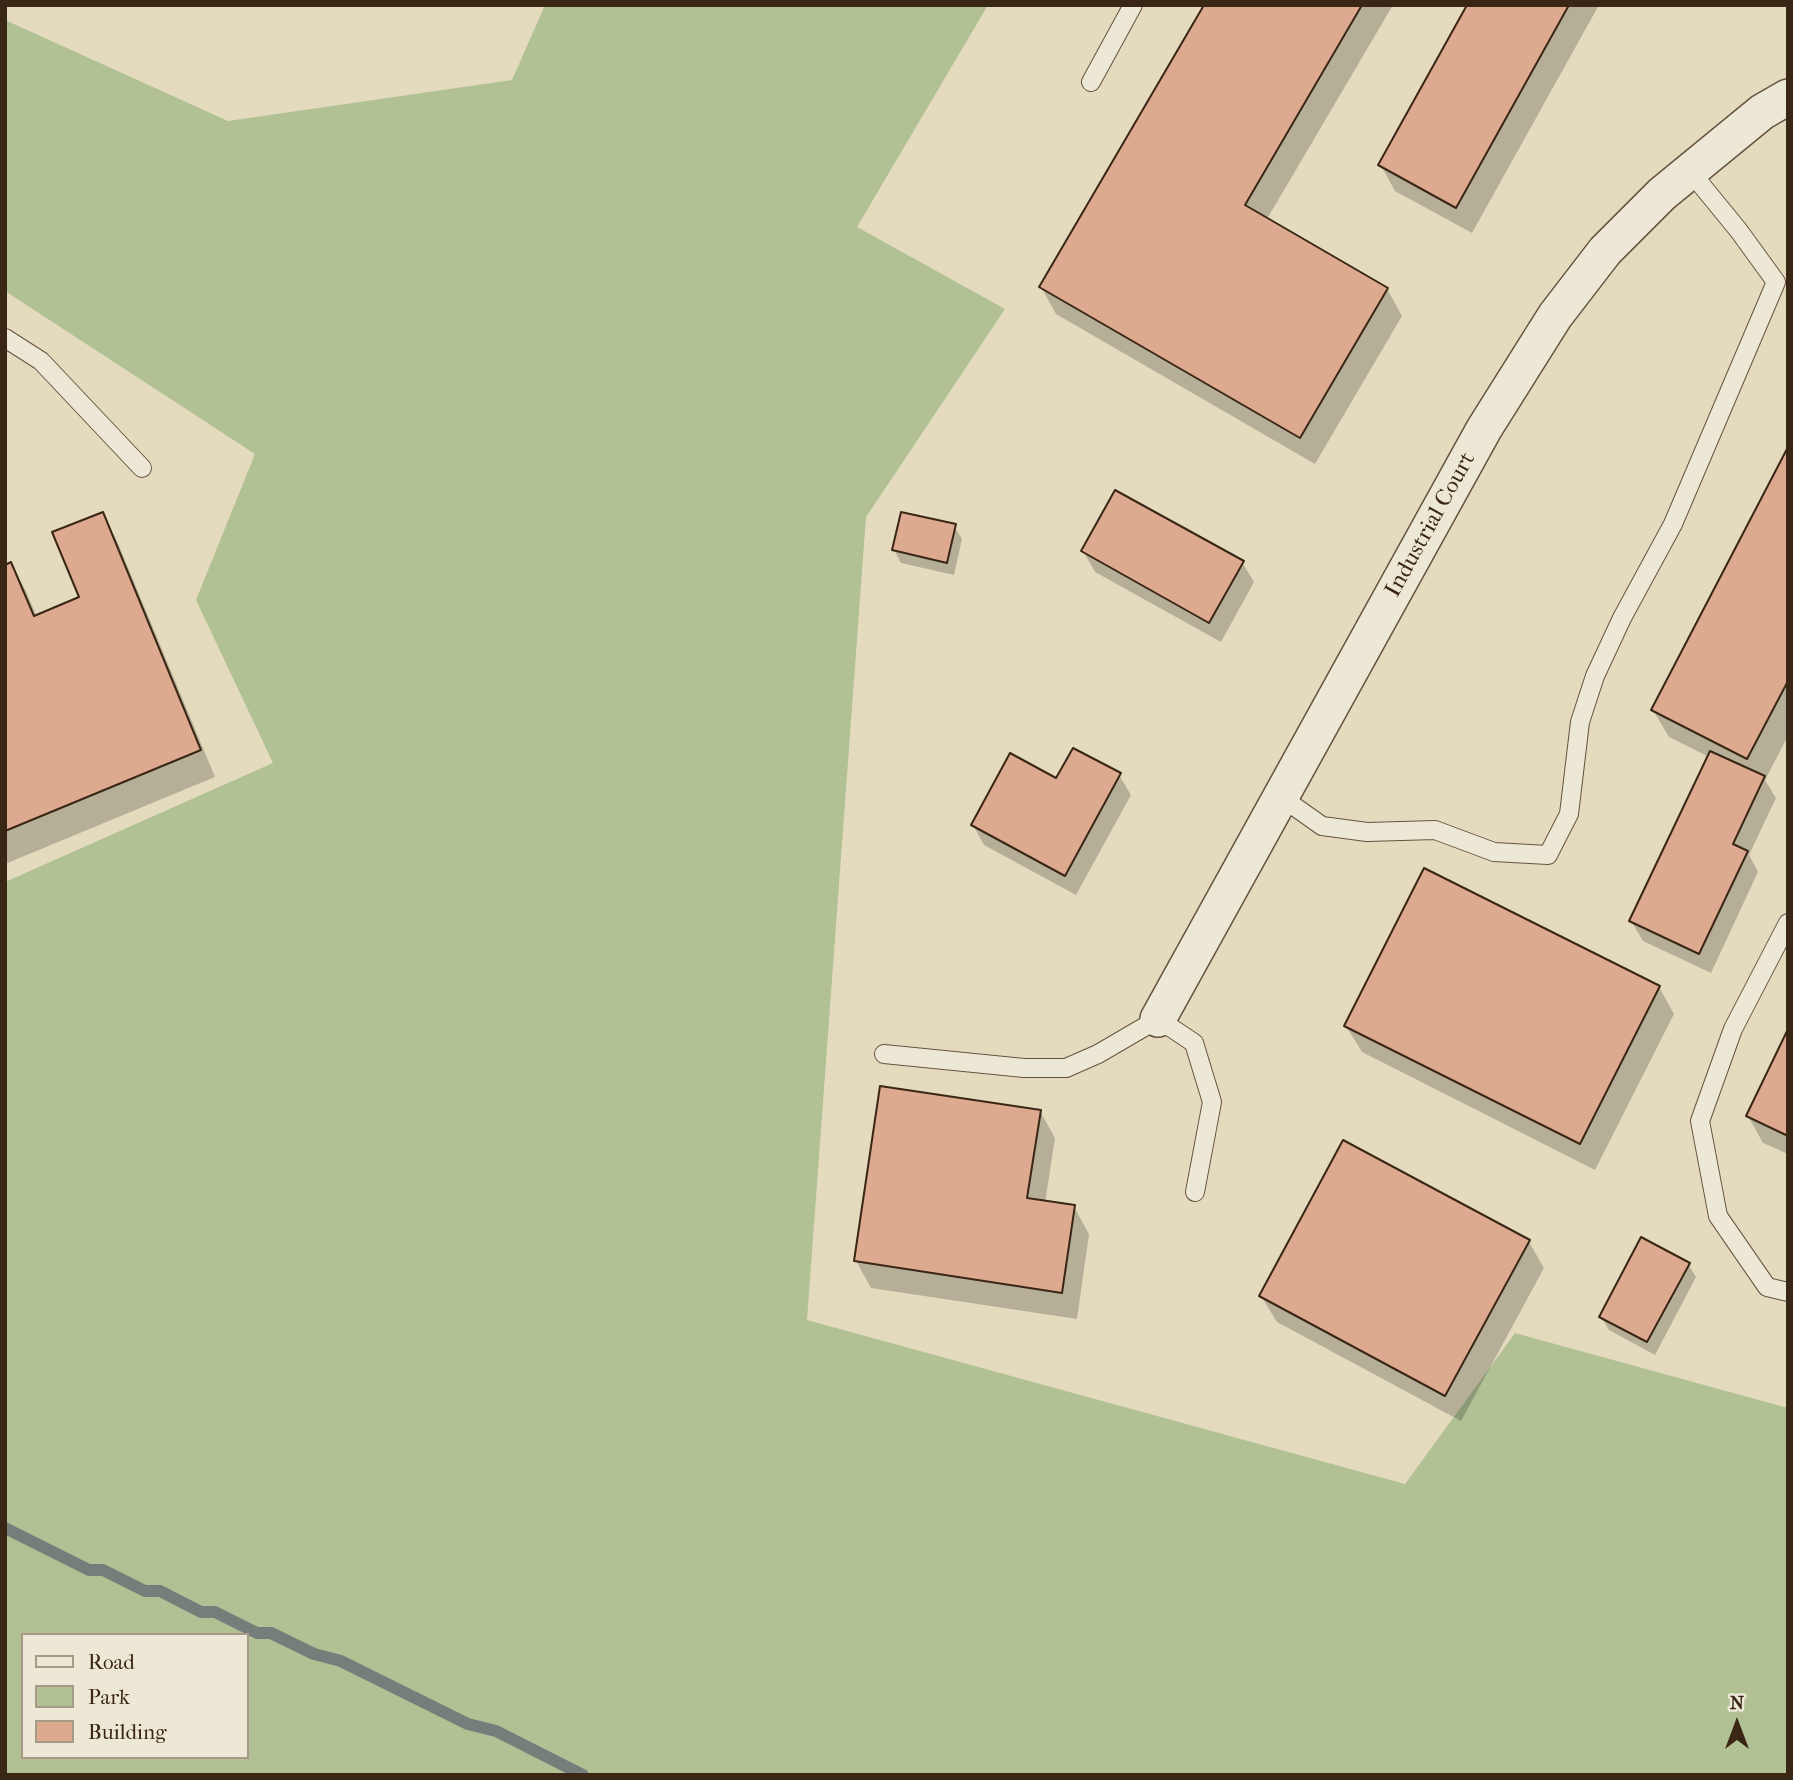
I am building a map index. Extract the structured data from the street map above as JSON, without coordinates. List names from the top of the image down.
{
  "streets": {
    "street": ["Industrial Court"]
  },
  "legend": ["Road", "Park", "Building"],
  "north": "top"
}
